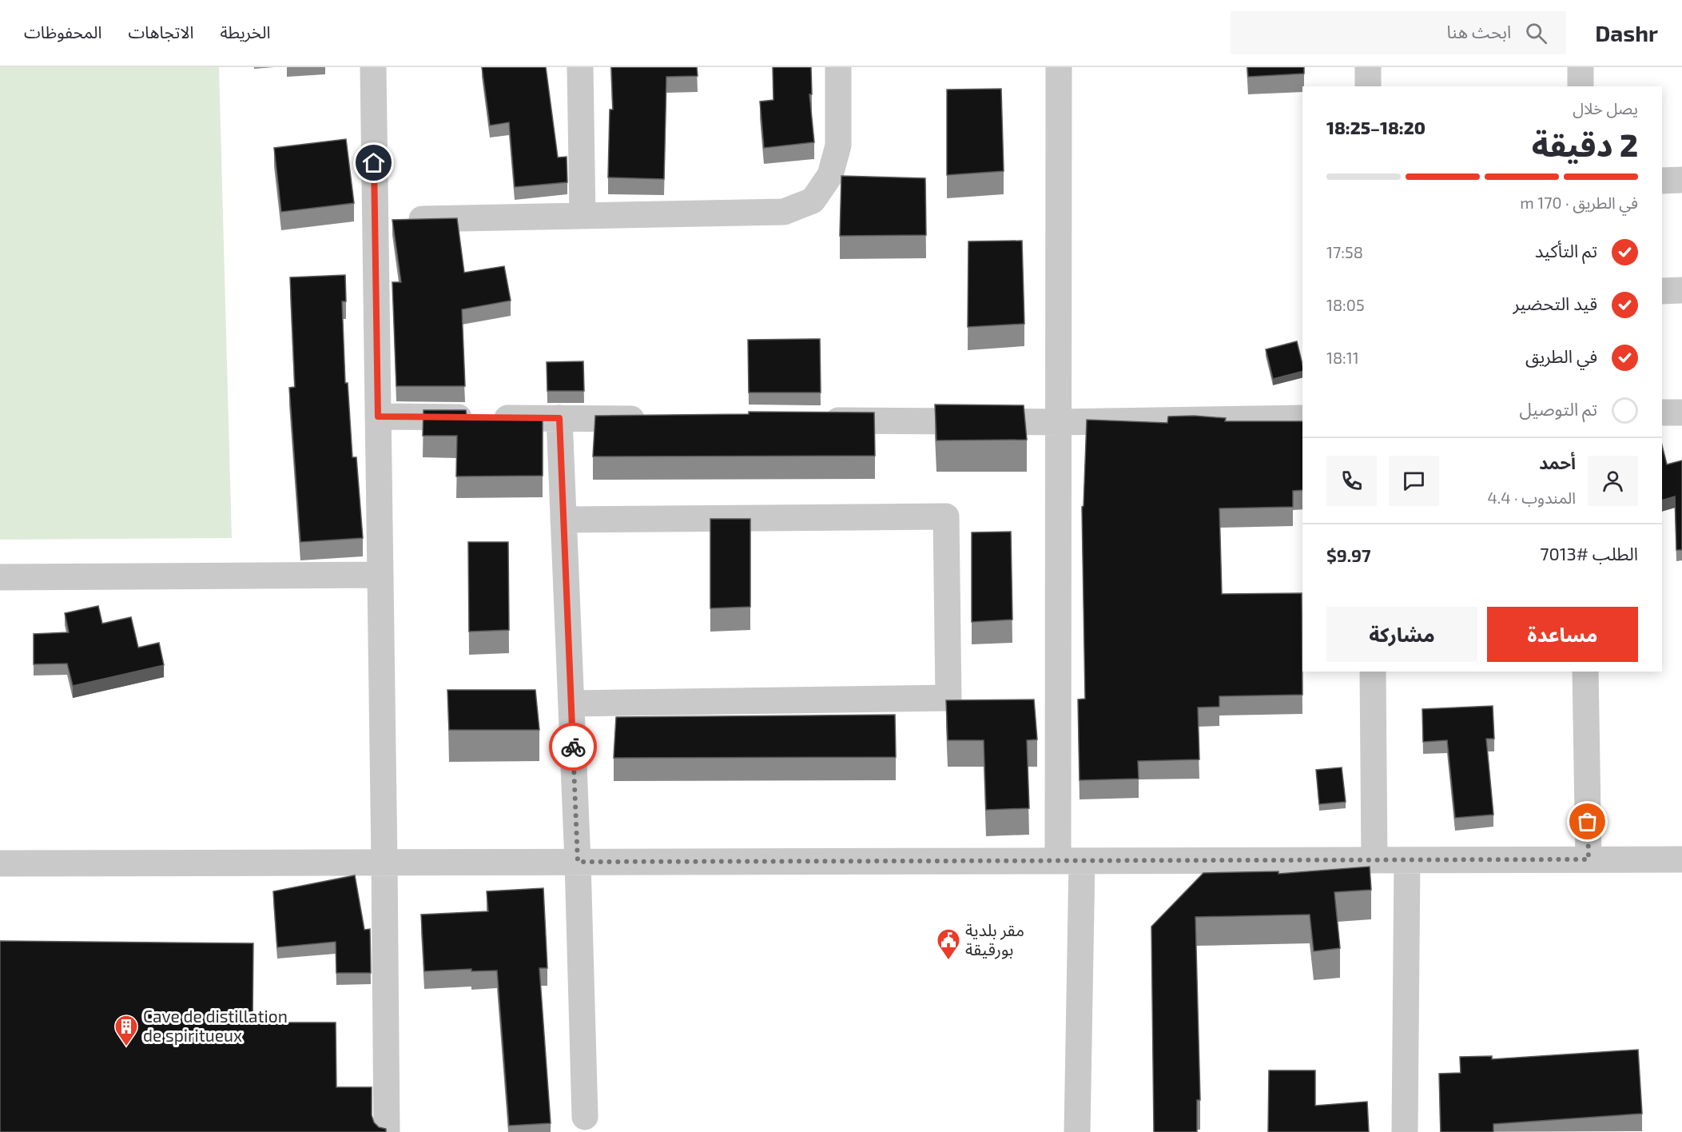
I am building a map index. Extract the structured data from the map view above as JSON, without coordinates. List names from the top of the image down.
{
  "places": {
    "public building": ["مقر بلدية بورقيقة"],
    "building": ["Cave de distillation de spiritueux"]
  },
  "page": {
    "header": "Dashr",
    "search": "ابحث هنا",
    "nav": ["الخريطة", "الاتجاهات", "المحفوظات"],
    "heading": ["2 دقيقة", "يصل خلال", "18:20–18:25"],
    "panel": [
      "أحمد",
      "المندوب · 4.4",
      "الطلب #7013",
      "$9.97"
    ],
    "bar": "في الطريق · 170 m",
    "list": [
      ["تم التأكيد", "17:58"],
      ["قيد التحضير", "18:05"],
      ["في الطريق", "18:11"],
      "تم التوصيل"
    ],
    "buttons": ["مساعدة", "مشاركة"]
  }
}
